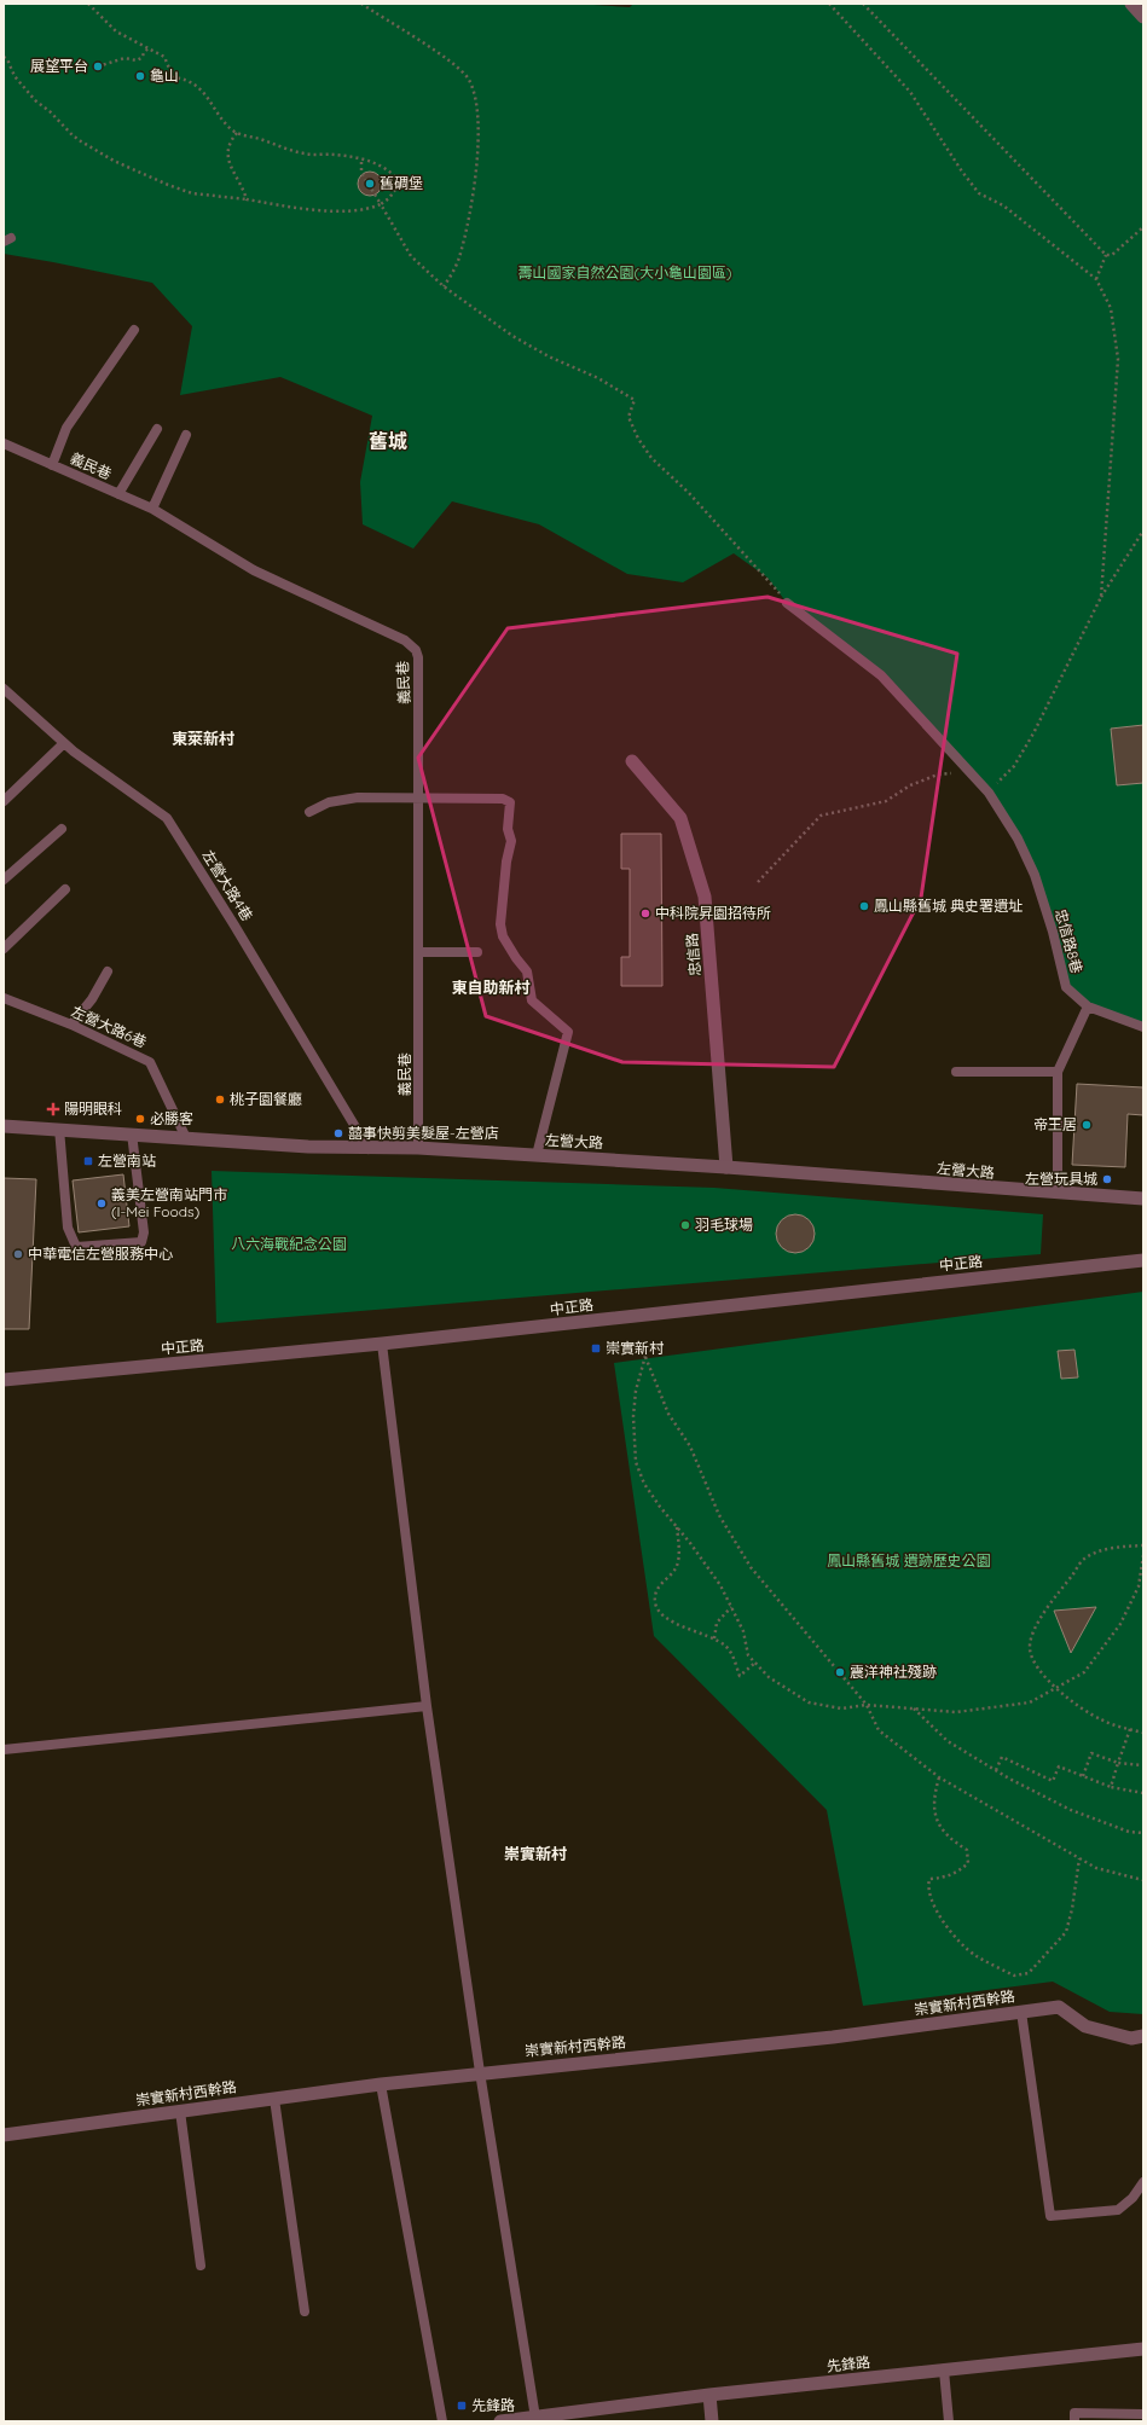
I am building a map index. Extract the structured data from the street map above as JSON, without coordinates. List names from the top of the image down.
{
  "streets": {
    "street": [
      "忠信路",
      "左營大路",
      "中正路",
      "崇實新村西幹路",
      "先鋒路"
    ],
    "lane": [
      "義民巷",
      "左營大路4巷",
      "忠信路8巷",
      "左營大路6巷"
    ]
  },
  "crossings": [
    ["義民巷", "左營大路"],
    ["左營大路4巷", "左營大路"],
    ["忠信路", "左營大路"],
    ["左營大路6巷", "左營大路"]
  ],
  "districts": [
    "舊城",
    "東萊新村",
    "東自助新村",
    "崇實新村"
  ],
  "parks": ["壽山國家自然公園(大小龜山園區)", "八六海戰紀念公園", "鳳山縣舊城 遺跡歷史公園"],
  "places": {
    "other": [
      "展望平台",
      "龜山",
      "舊碉堡",
      "鳳山縣舊城 典史署遺址",
      "中科院昇園招待所",
      "桃子園餐廳",
      "必勝客",
      "帝王居",
      "囍事快剪美髮屋-左營店",
      "左營玩具城",
      "義美左營南站門市 (I-Mei Foods)",
      "羽毛球場",
      "中華電信左營服務中心",
      "震洋神社殘跡"
    ],
    "health": ["陽明眼科"],
    "transit": ["左營南站", "崇實新村", "先鋒路"]
  }
}
